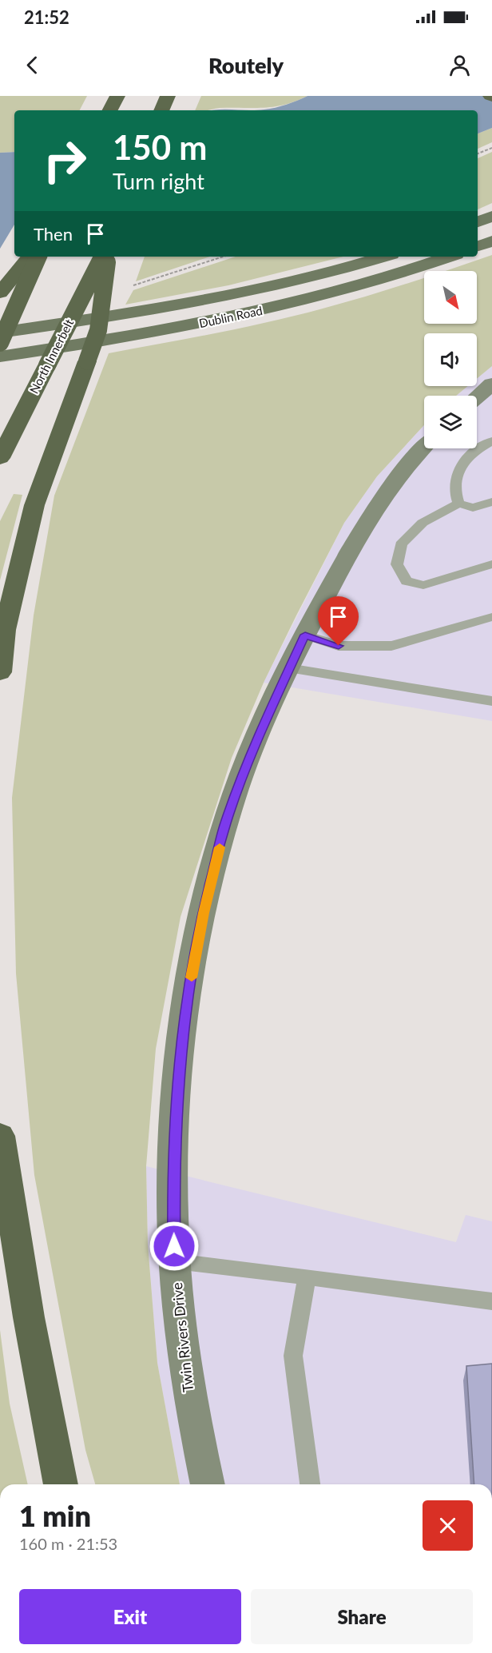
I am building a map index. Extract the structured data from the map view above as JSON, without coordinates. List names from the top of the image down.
{
  "streets": {
    "highway": ["North Innerbelt"],
    "main road": ["Dublin Road", "Twin Rivers Drive"]
  },
  "north": "bottom right",
  "page": {
    "status": "21:52",
    "header": "Routely",
    "turn": ["150 m", "Turn right"],
    "then": "Then",
    "heading": ["1 min", "160 m · 21:53"],
    "buttons": ["Exit", "Share"]
  }
}
